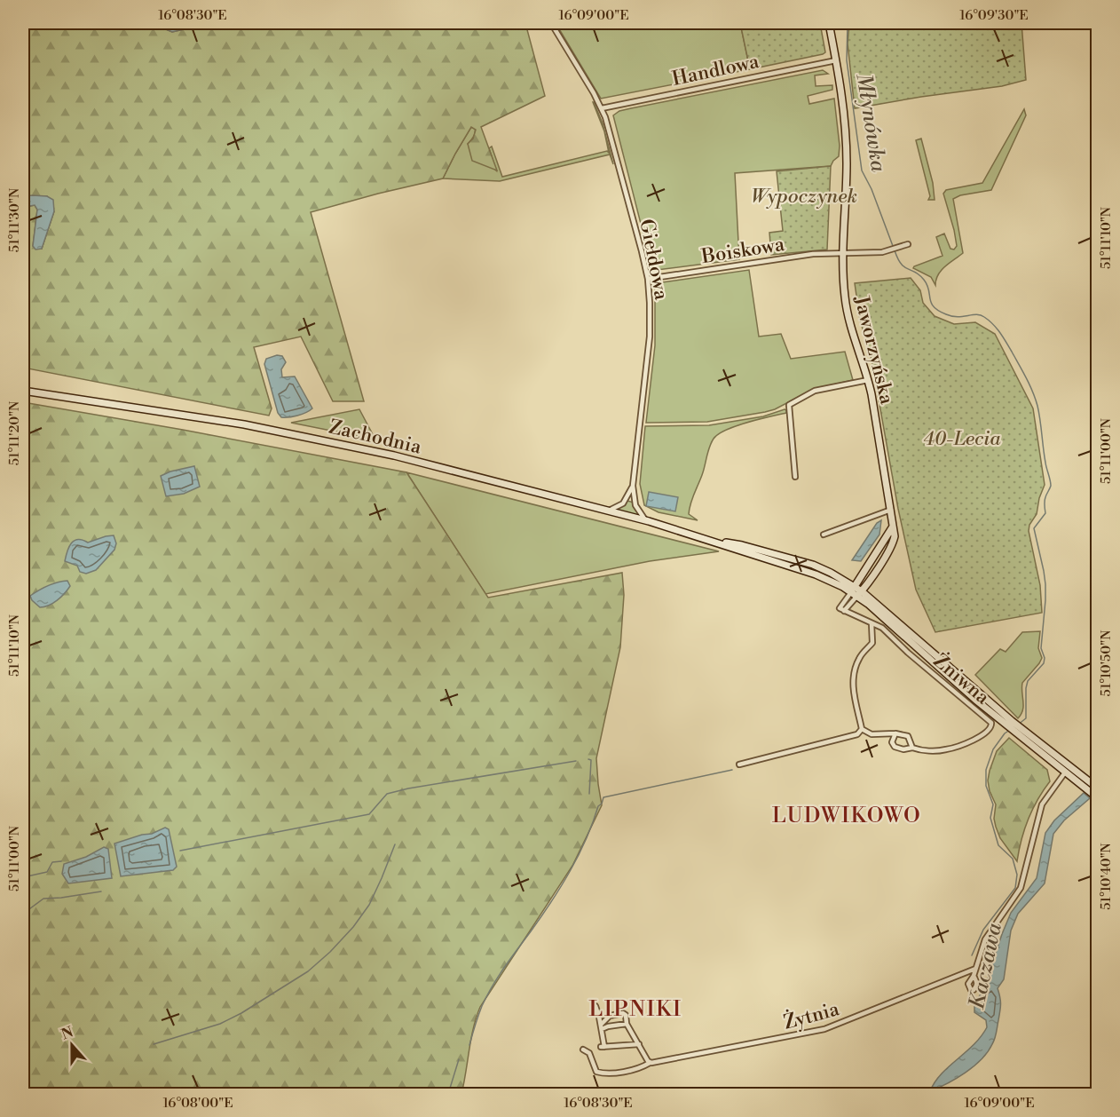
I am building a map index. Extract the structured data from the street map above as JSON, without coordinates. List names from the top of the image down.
{
  "streets": {
    "main road": ["Jaworzyńska", "Zachodnia"],
    "street": [
      "Handlowa",
      "Boiskowa",
      "Giełdowa",
      "Żniwna",
      "Żytnia"
    ]
  },
  "crossings": [
    ["Handlowa", "Giełdowa"],
    ["Handlowa", "Jaworzyńska"],
    ["Boiskowa", "Giełdowa"],
    ["Boiskowa", "Jaworzyńska"],
    ["Giełdowa", "Zachodnia"]
  ],
  "districts": ["LUDWIKOWO", "LIPNIKI"],
  "water": ["Młynówka", "Kaczawa"],
  "parks": ["Wypoczynek", "40-Lecia"],
  "north": "top",
  "coordinates": [
    "16°08'30\"E",
    "16°09'00\"E",
    "16°09'30\"E",
    "51°11'30\"N",
    "51°11'10\"N",
    "51°11'20\"N",
    "51°11'00\"N",
    "51°10'50\"N",
    "51°10'40\"N",
    "16°08'00\"E"
  ]
}
